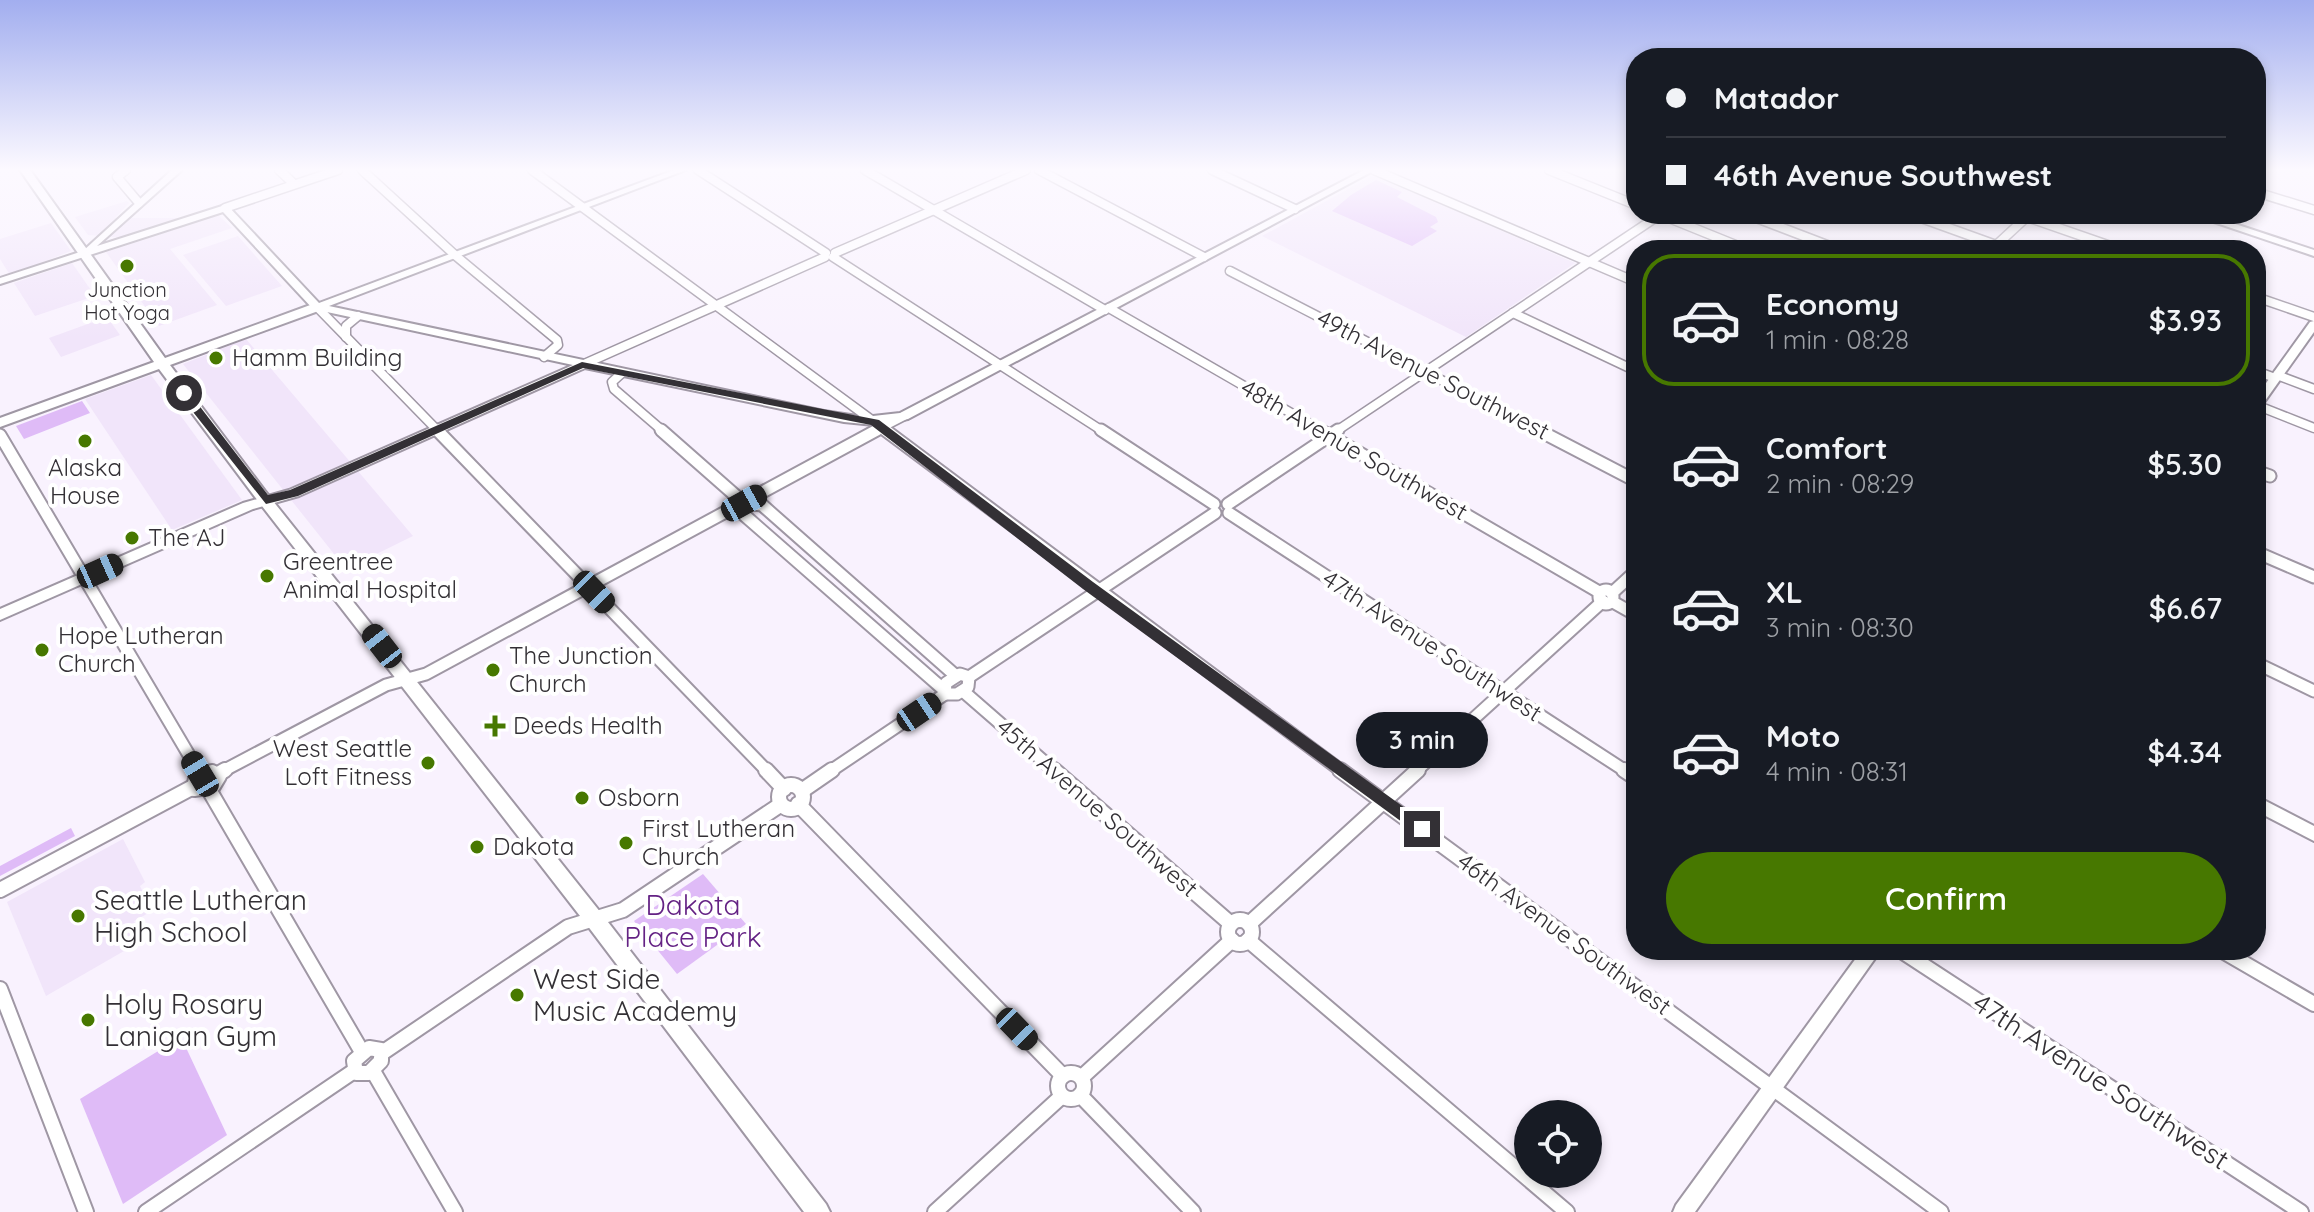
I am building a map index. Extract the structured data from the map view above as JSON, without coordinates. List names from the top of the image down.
{
  "streets": {
    "street": [
      "49th Avenue Southwest",
      "48th Avenue Southwest",
      "47th Avenue Southwest",
      "45th Avenue Southwest",
      "46th Avenue Southwest"
    ]
  },
  "parks": ["Dakota Place Park"],
  "places": {
    "other": [
      "Junction Hot Yoga",
      "Hamm Building",
      "Alaska House",
      "The AJ",
      "Greentree Animal Hospital",
      "Hope Lutheran Church",
      "The Junction Church",
      "West Seattle Loft Fitness",
      "Osborn",
      "First Lutheran Church",
      "Dakota",
      "Seattle Lutheran High School",
      "West Side Music Academy",
      "Holy Rosary Lanigan Gym"
    ],
    "health": ["Deeds Health"]
  },
  "page": {
    "banner": ["Matador", "46th Avenue Southwest"],
    "list": [
      {
        "name": "Economy",
        "note": "1 min · 08:28",
        "value": "$3.93"
      },
      {
        "name": "Comfort",
        "note": "2 min · 08:29",
        "value": "$5.30"
      },
      {
        "name": "XL",
        "note": "3 min · 08:30",
        "value": "$6.67"
      },
      {
        "name": "Moto",
        "note": "4 min · 08:31",
        "value": "$4.34"
      }
    ],
    "bubble": "3 min",
    "buttons": "Confirm"
  }
}
